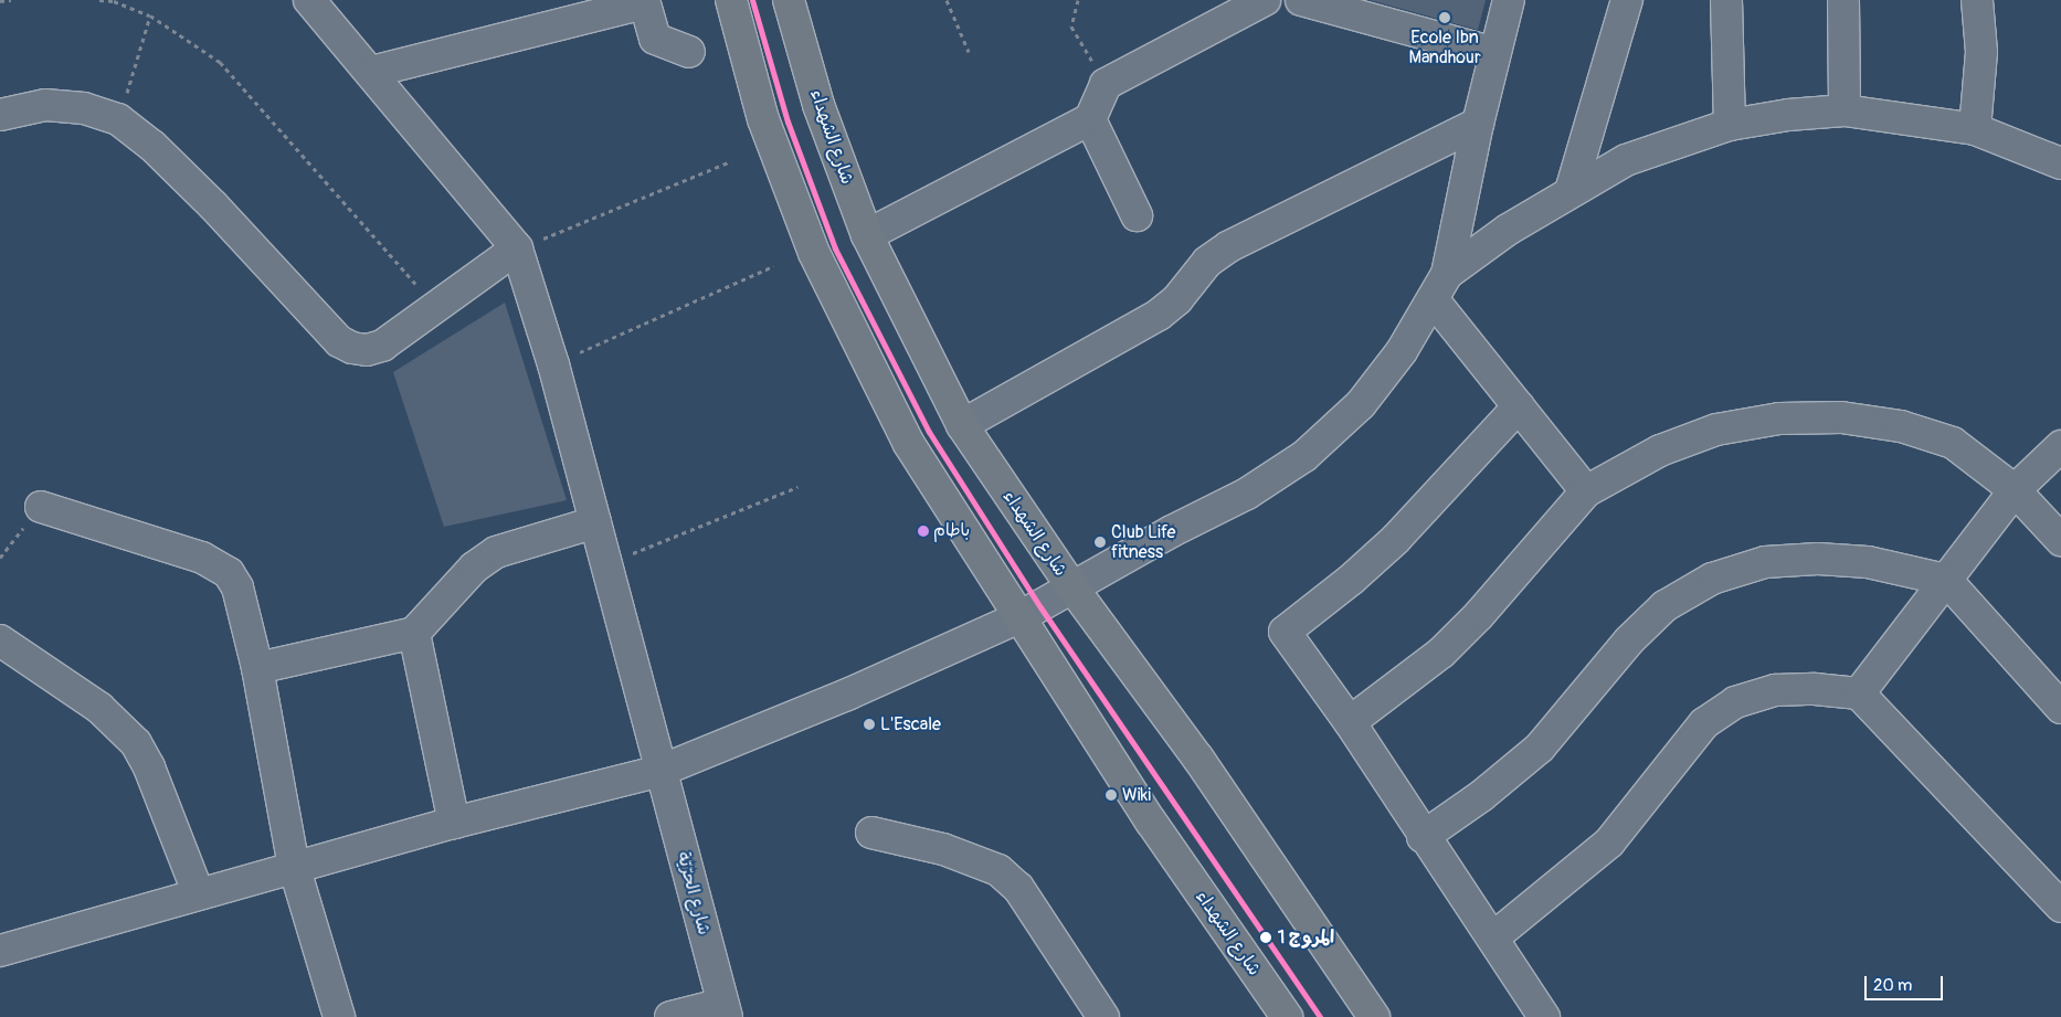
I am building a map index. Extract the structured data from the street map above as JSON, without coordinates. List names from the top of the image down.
{
  "streets": {
    "main road": ["شارع الشهداء"],
    "street": ["شارع الحرّيّة"]
  },
  "places": [
    "Ecole Ibn Mandhour",
    "باطام",
    "Club Life fitness",
    "L'Escale",
    "Wiki",
    "المروج 1"
  ],
  "scale_bar": "20 m"
}
